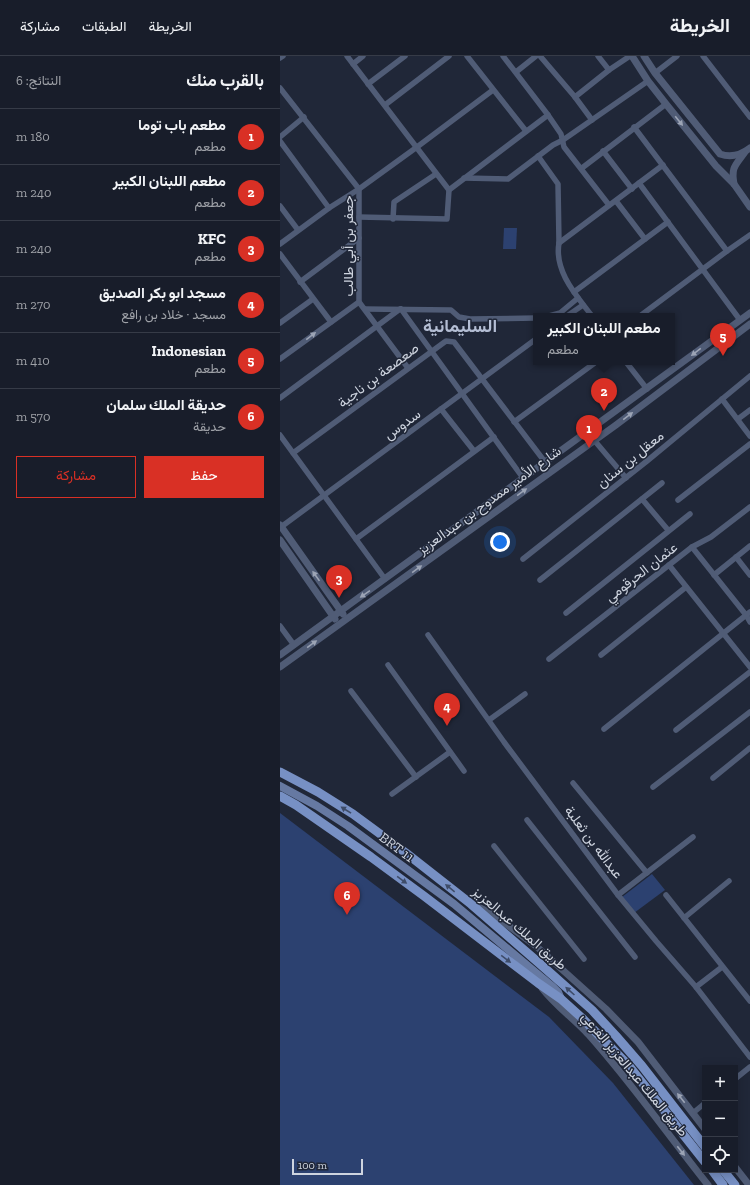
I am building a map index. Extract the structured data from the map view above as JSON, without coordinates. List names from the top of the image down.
{
  "streets": {
    "main road": ["BRT 11", "طريق الملك عبدالعزيز"],
    "street": [
      "جعفر بن أبي طالب",
      "صعصعة بن ناجية",
      "سدوس",
      "معقل بن سنان",
      "شارع الأمير ممدوح بن عبدالعزيز",
      "عثمان الحرقومي",
      "عبدالله بن ثعلبة",
      "طريق الملك عبدالعزيز الفرعي"
    ]
  },
  "crossings": [
    ["جعفر بن أبي طالب", "صعصعة بن ناجية"],
    ["صعصعة بن ناجية", "سدوس"],
    ["صعصعة بن ناجية", "شارع الأمير ممدوح بن عبدالعزيز"],
    ["BRT 11", "طريق الملك عبدالعزيز"],
    ["طريق الملك عبدالعزيز", "طريق الملك عبدالعزيز الفرعي"]
  ],
  "districts": ["السليمانية"],
  "scale_bar": "100 m",
  "page": {
    "header": "الخريطة",
    "nav": ["الخريطة", "الطبقات", "مشاركة"],
    "heading": ["بالقرب منك", "النتائج: 6"],
    "list": [
      {
        "mark": "1",
        "name": "مطعم باب توما",
        "note": "مطعم",
        "value": "180 m"
      },
      {
        "mark": "2",
        "name": "مطعم اللبنان الكبير",
        "note": "مطعم",
        "value": "240 m"
      },
      {
        "mark": "3",
        "name": "KFC",
        "note": "مطعم",
        "value": "240 m"
      },
      {
        "mark": "4",
        "name": "مسجد ابو بكر الصديق",
        "note": "مسجد · خلاد بن رافع",
        "value": "270 m"
      },
      {
        "mark": "5",
        "name": "Indonesian",
        "note": "مطعم",
        "value": "410 m"
      },
      {
        "mark": "6",
        "name": "حديقة الملك سلمان",
        "note": "حديقة",
        "value": "570 m"
      }
    ],
    "popup": ["مطعم اللبنان الكبير", "مطعم"],
    "pins": [
      "5",
      "2",
      "1",
      "3",
      "4",
      "6"
    ],
    "buttons": ["حفظ", "مشاركة"],
    "map_buttons": ["+", "−"],
    "scale": "100 m"
  }
}
